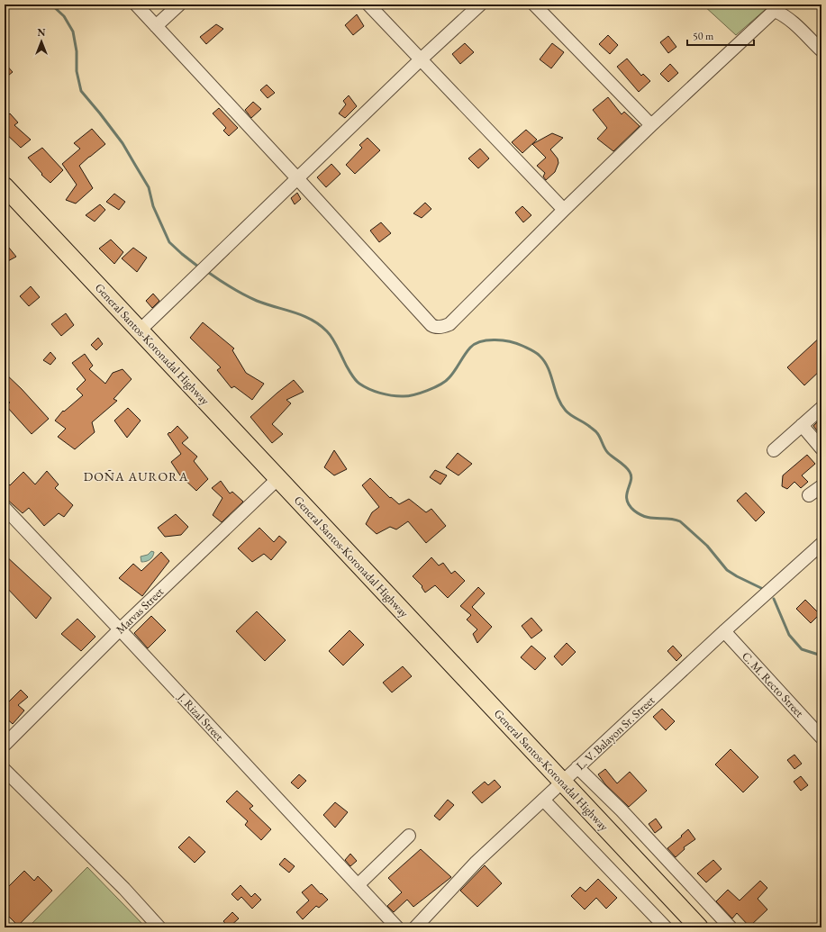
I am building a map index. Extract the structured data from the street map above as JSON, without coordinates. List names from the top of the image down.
{
  "streets": {
    "highway": ["General Santos-Koronadal Highway"],
    "street": [
      "Marvas Street",
      "C. M. Recto Street",
      "J. Rizal Street",
      "L. V. Balayon Sr. Street"
    ]
  },
  "crossings": [
    ["General Santos-Koronadal Highway", "Marvas Street"],
    ["General Santos-Koronadal Highway", "L. V. Balayon Sr. Street"],
    ["Marvas Street", "J. Rizal Street"],
    ["C. M. Recto Street", "L. V. Balayon Sr. Street"]
  ],
  "districts": ["DOÑA AURORA"],
  "scale_bar": "50 m",
  "north": "top"
}
